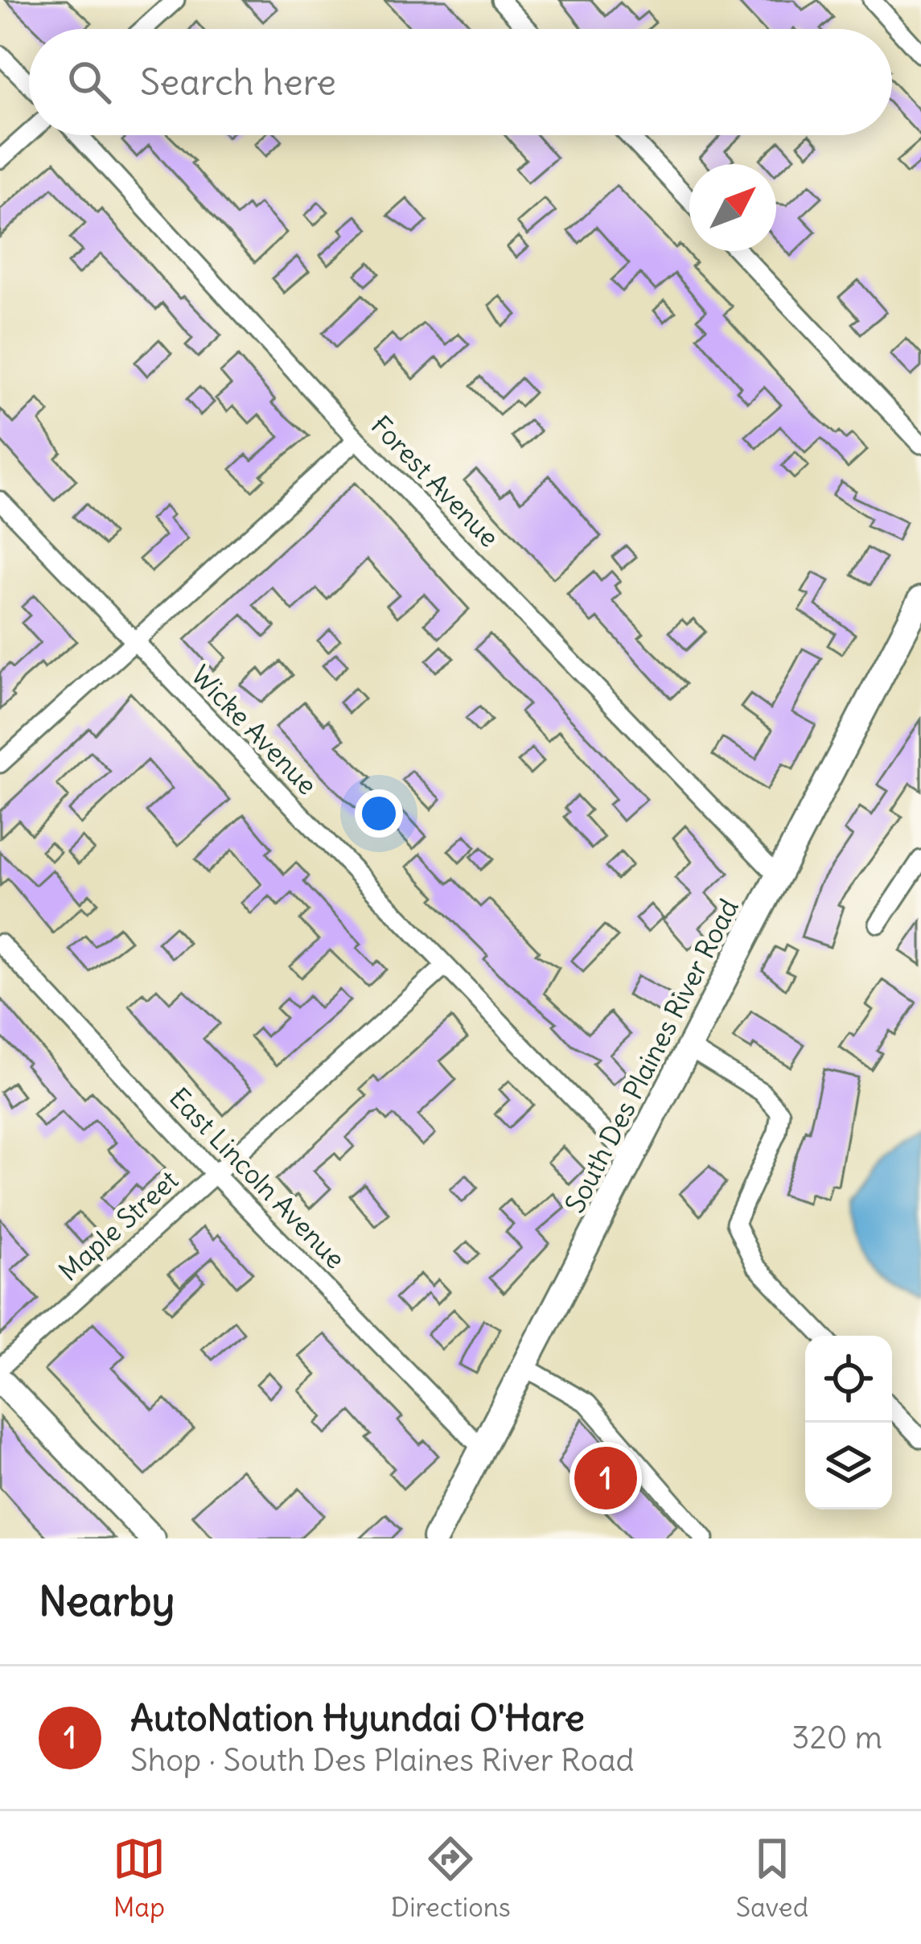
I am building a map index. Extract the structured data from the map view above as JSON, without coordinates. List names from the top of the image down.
{
  "streets": {
    "main road": ["South Des Plaines River Road"],
    "street": [
      "Forest Avenue",
      "Wicke Avenue",
      "East Lincoln Avenue",
      "Maple Street"
    ]
  },
  "crossings": [
    ["Forest Avenue", "South Des Plaines River Road"],
    ["Wicke Avenue", "South Des Plaines River Road"],
    ["Wicke Avenue", "Maple Street"],
    ["South Des Plaines River Road", "East Lincoln Avenue"],
    ["East Lincoln Avenue", "Maple Street"]
  ],
  "north": "top right",
  "page": {
    "search": "Search here",
    "pins": "1",
    "heading": "Nearby",
    "list": [
      {
        "mark": "1",
        "name": "AutoNation Hyundai O'Hare",
        "note": "Shop · South Des Plaines River Road",
        "value": "320 m"
      }
    ],
    "nav": ["Map", "Directions", "Saved"]
  }
}
